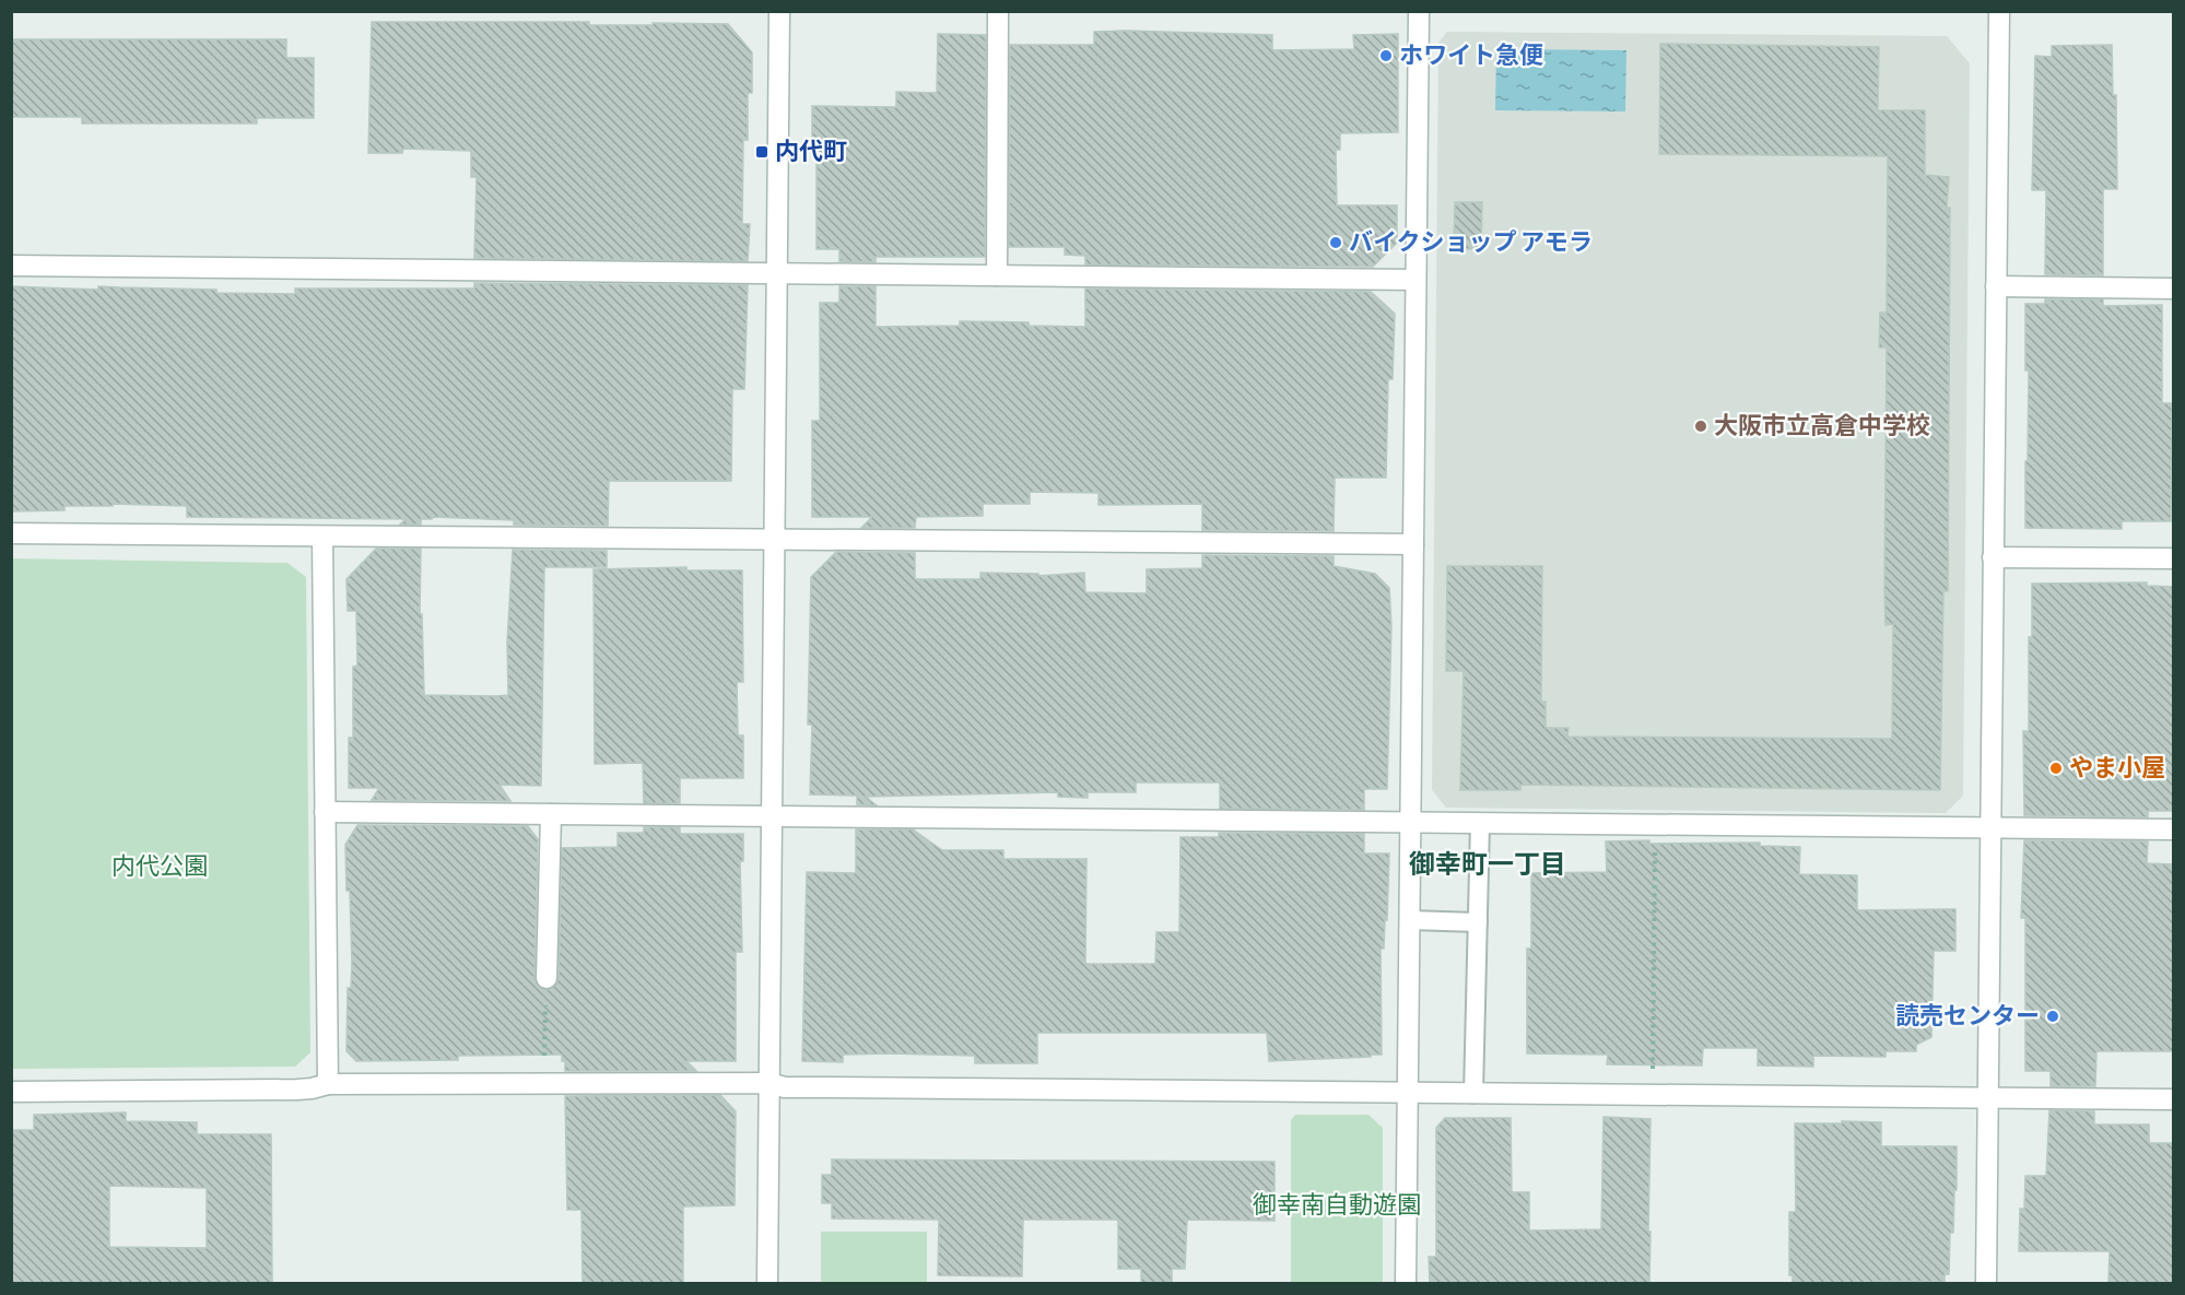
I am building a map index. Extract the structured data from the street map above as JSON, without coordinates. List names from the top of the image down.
{
  "districts": ["御幸町一丁目"],
  "parks": ["内代公園", "御幸南自動遊園"],
  "places": {
    "other": [
      "ホワイト急便",
      "バイクショップ アモラ",
      "大阪市立高倉中学校",
      "やま小屋",
      "読売センター"
    ],
    "transit": ["内代町"]
  }
}
